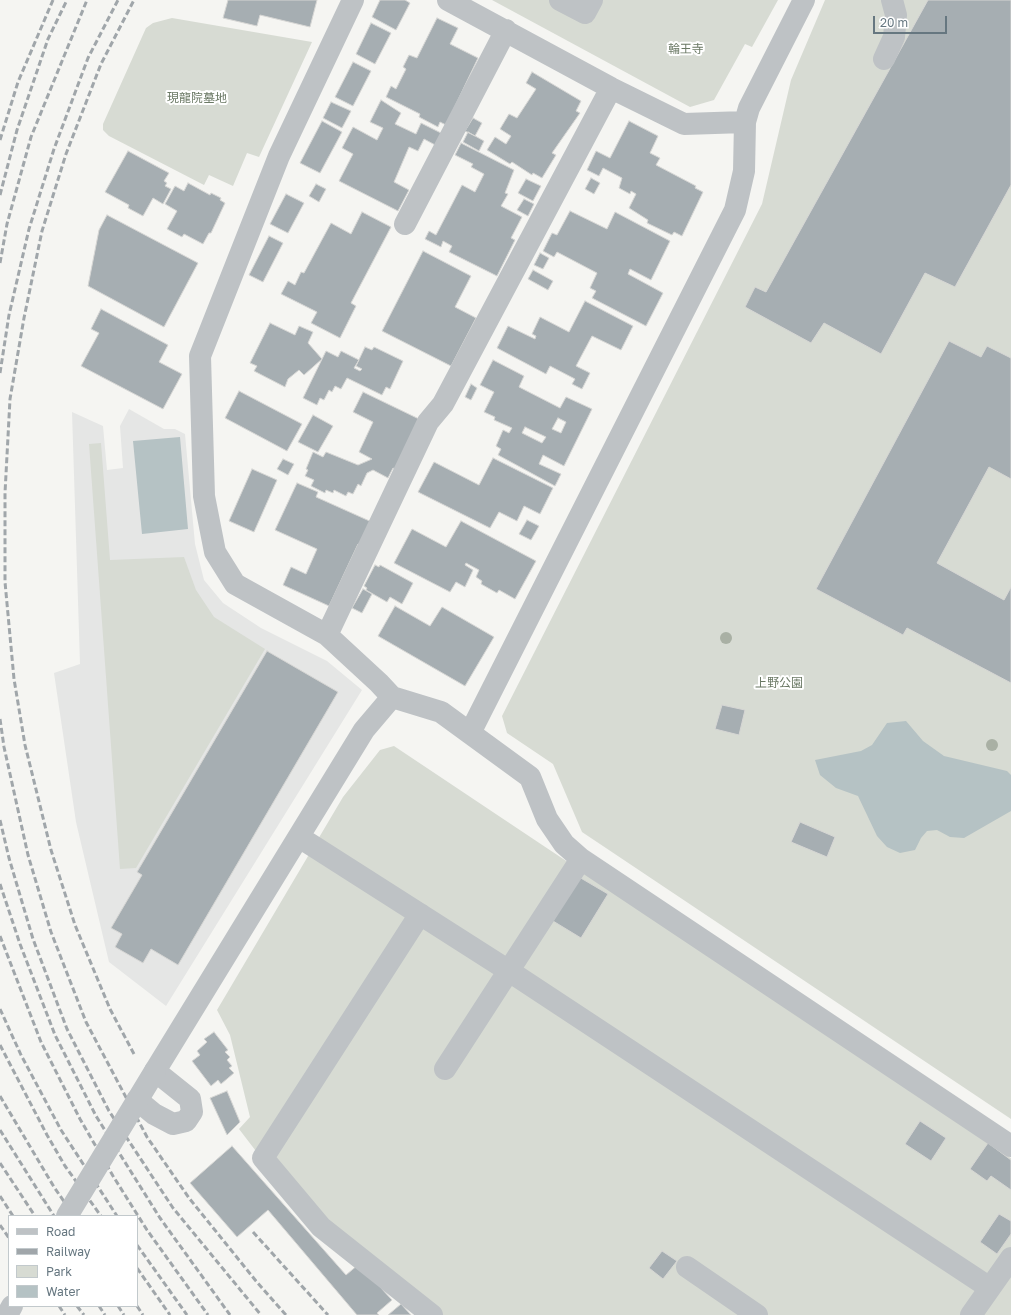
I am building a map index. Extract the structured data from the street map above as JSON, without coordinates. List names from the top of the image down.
{
  "parks": ["輪王寺", "現龍院墓地", "上野公園"],
  "legend": [
    "Road",
    "Railway",
    "Park",
    "Water"
  ],
  "scale_bar": "20 m"
}
